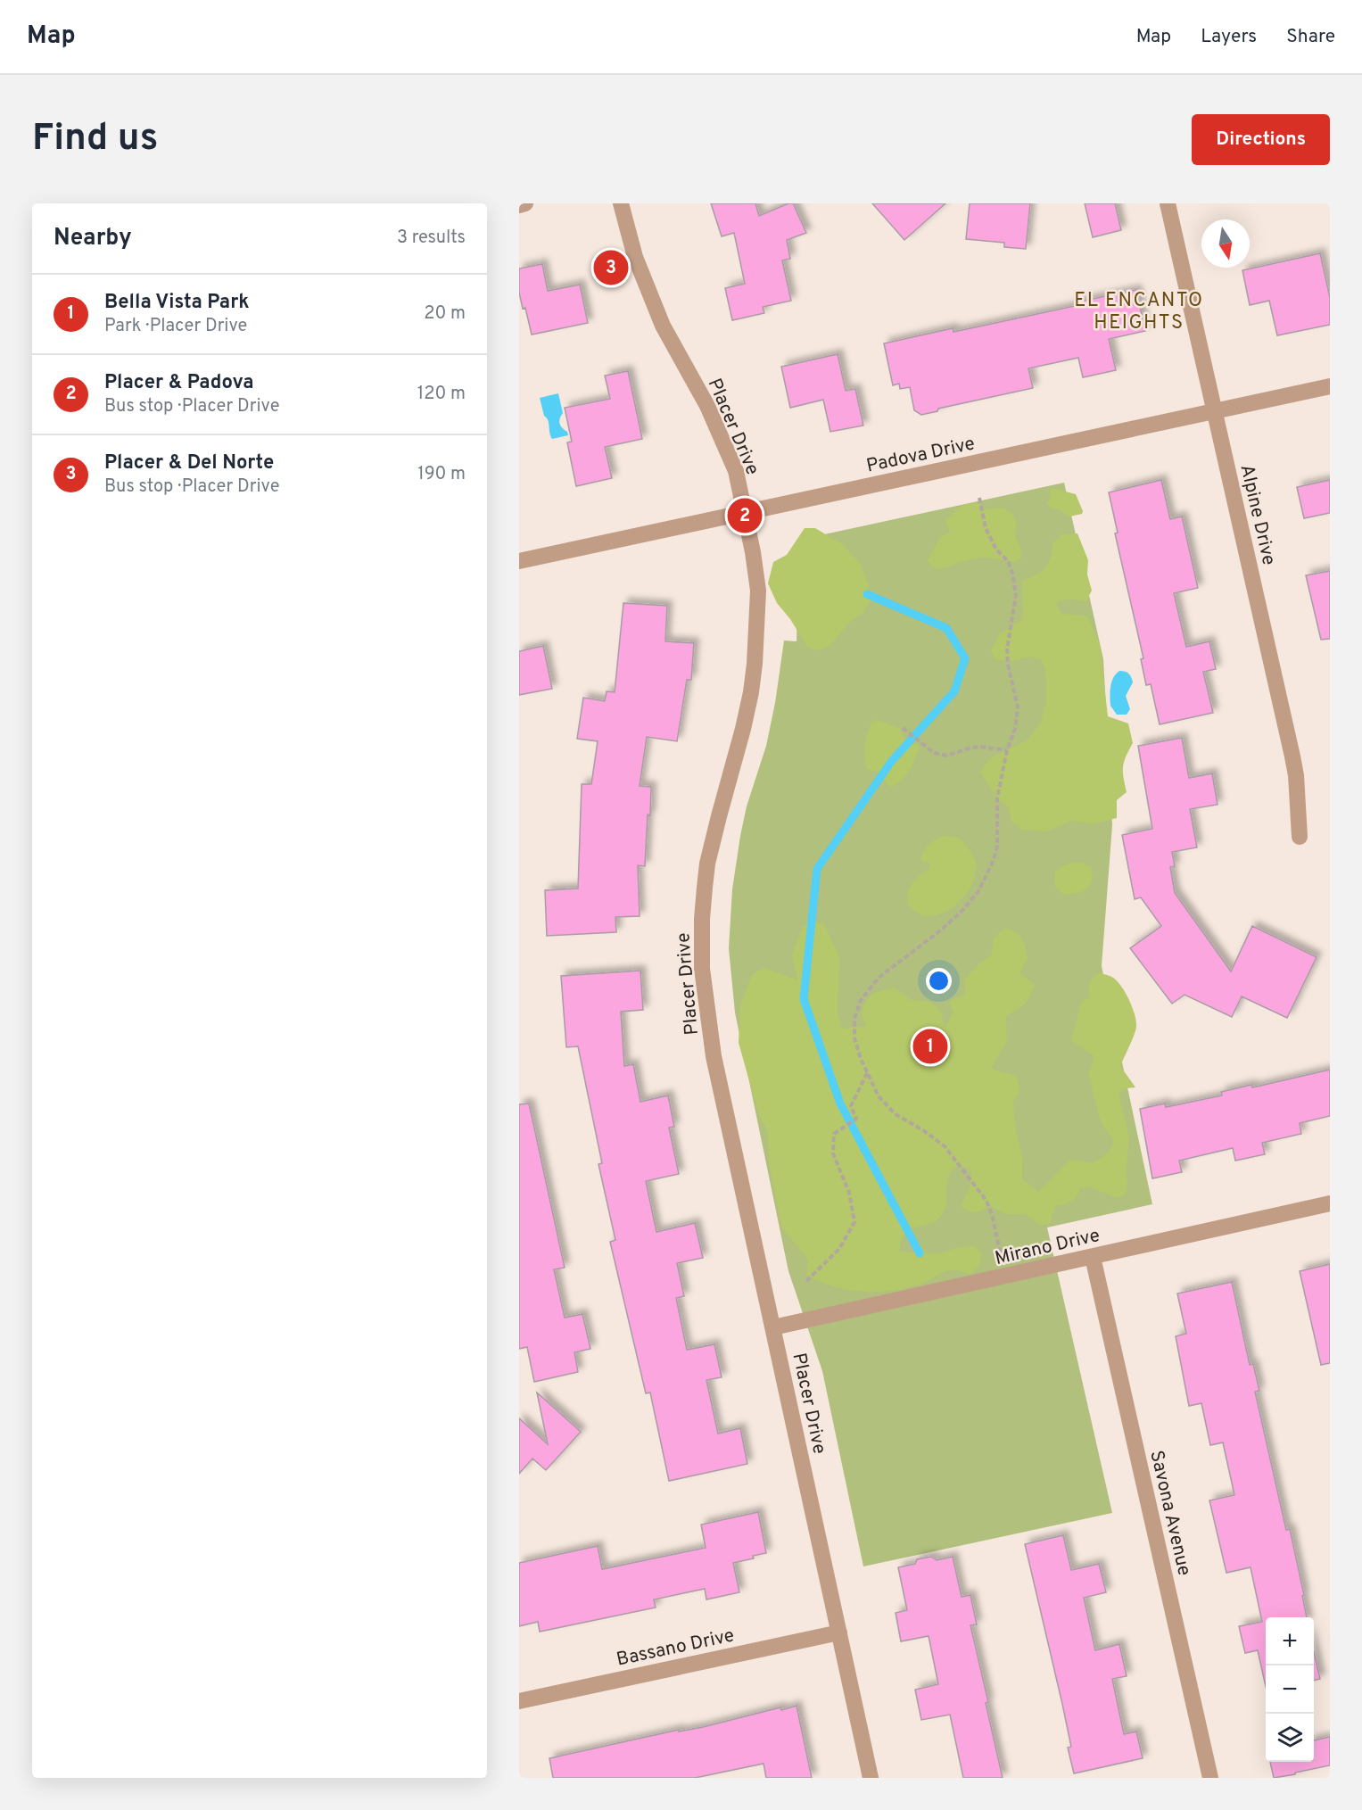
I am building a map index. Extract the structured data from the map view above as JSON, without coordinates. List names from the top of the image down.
{
  "streets": {
    "street": [
      "Placer Drive",
      "Padova Drive",
      "Alpine Drive",
      "Mirano Drive",
      "Savona Avenue",
      "Bassano Drive"
    ]
  },
  "crossings": [
    ["Placer Drive", "Padova Drive"],
    ["Placer Drive", "Mirano Drive"],
    ["Placer Drive", "Bassano Drive"],
    ["Padova Drive", "Alpine Drive"],
    ["Mirano Drive", "Savona Avenue"]
  ],
  "districts": ["EL ENCANTO HEIGHTS"],
  "north": "bottom",
  "page": {
    "header": "Map",
    "nav": ["Map", "Layers", "Share"],
    "buttons": "Directions",
    "title": "Find us",
    "heading": ["Nearby", "3 results"],
    "pins": ["3", "2", "1"],
    "list": [
      {
        "mark": "1",
        "name": "Bella Vista Park",
        "note": "Park · Placer Drive",
        "value": "20 m"
      },
      {
        "mark": "2",
        "name": "Placer & Padova",
        "note": "Bus stop · Placer Drive",
        "value": "120 m"
      },
      {
        "mark": "3",
        "name": "Placer & Del Norte",
        "note": "Bus stop · Placer Drive",
        "value": "190 m"
      }
    ],
    "map_buttons": ["+", "−"]
  }
}
